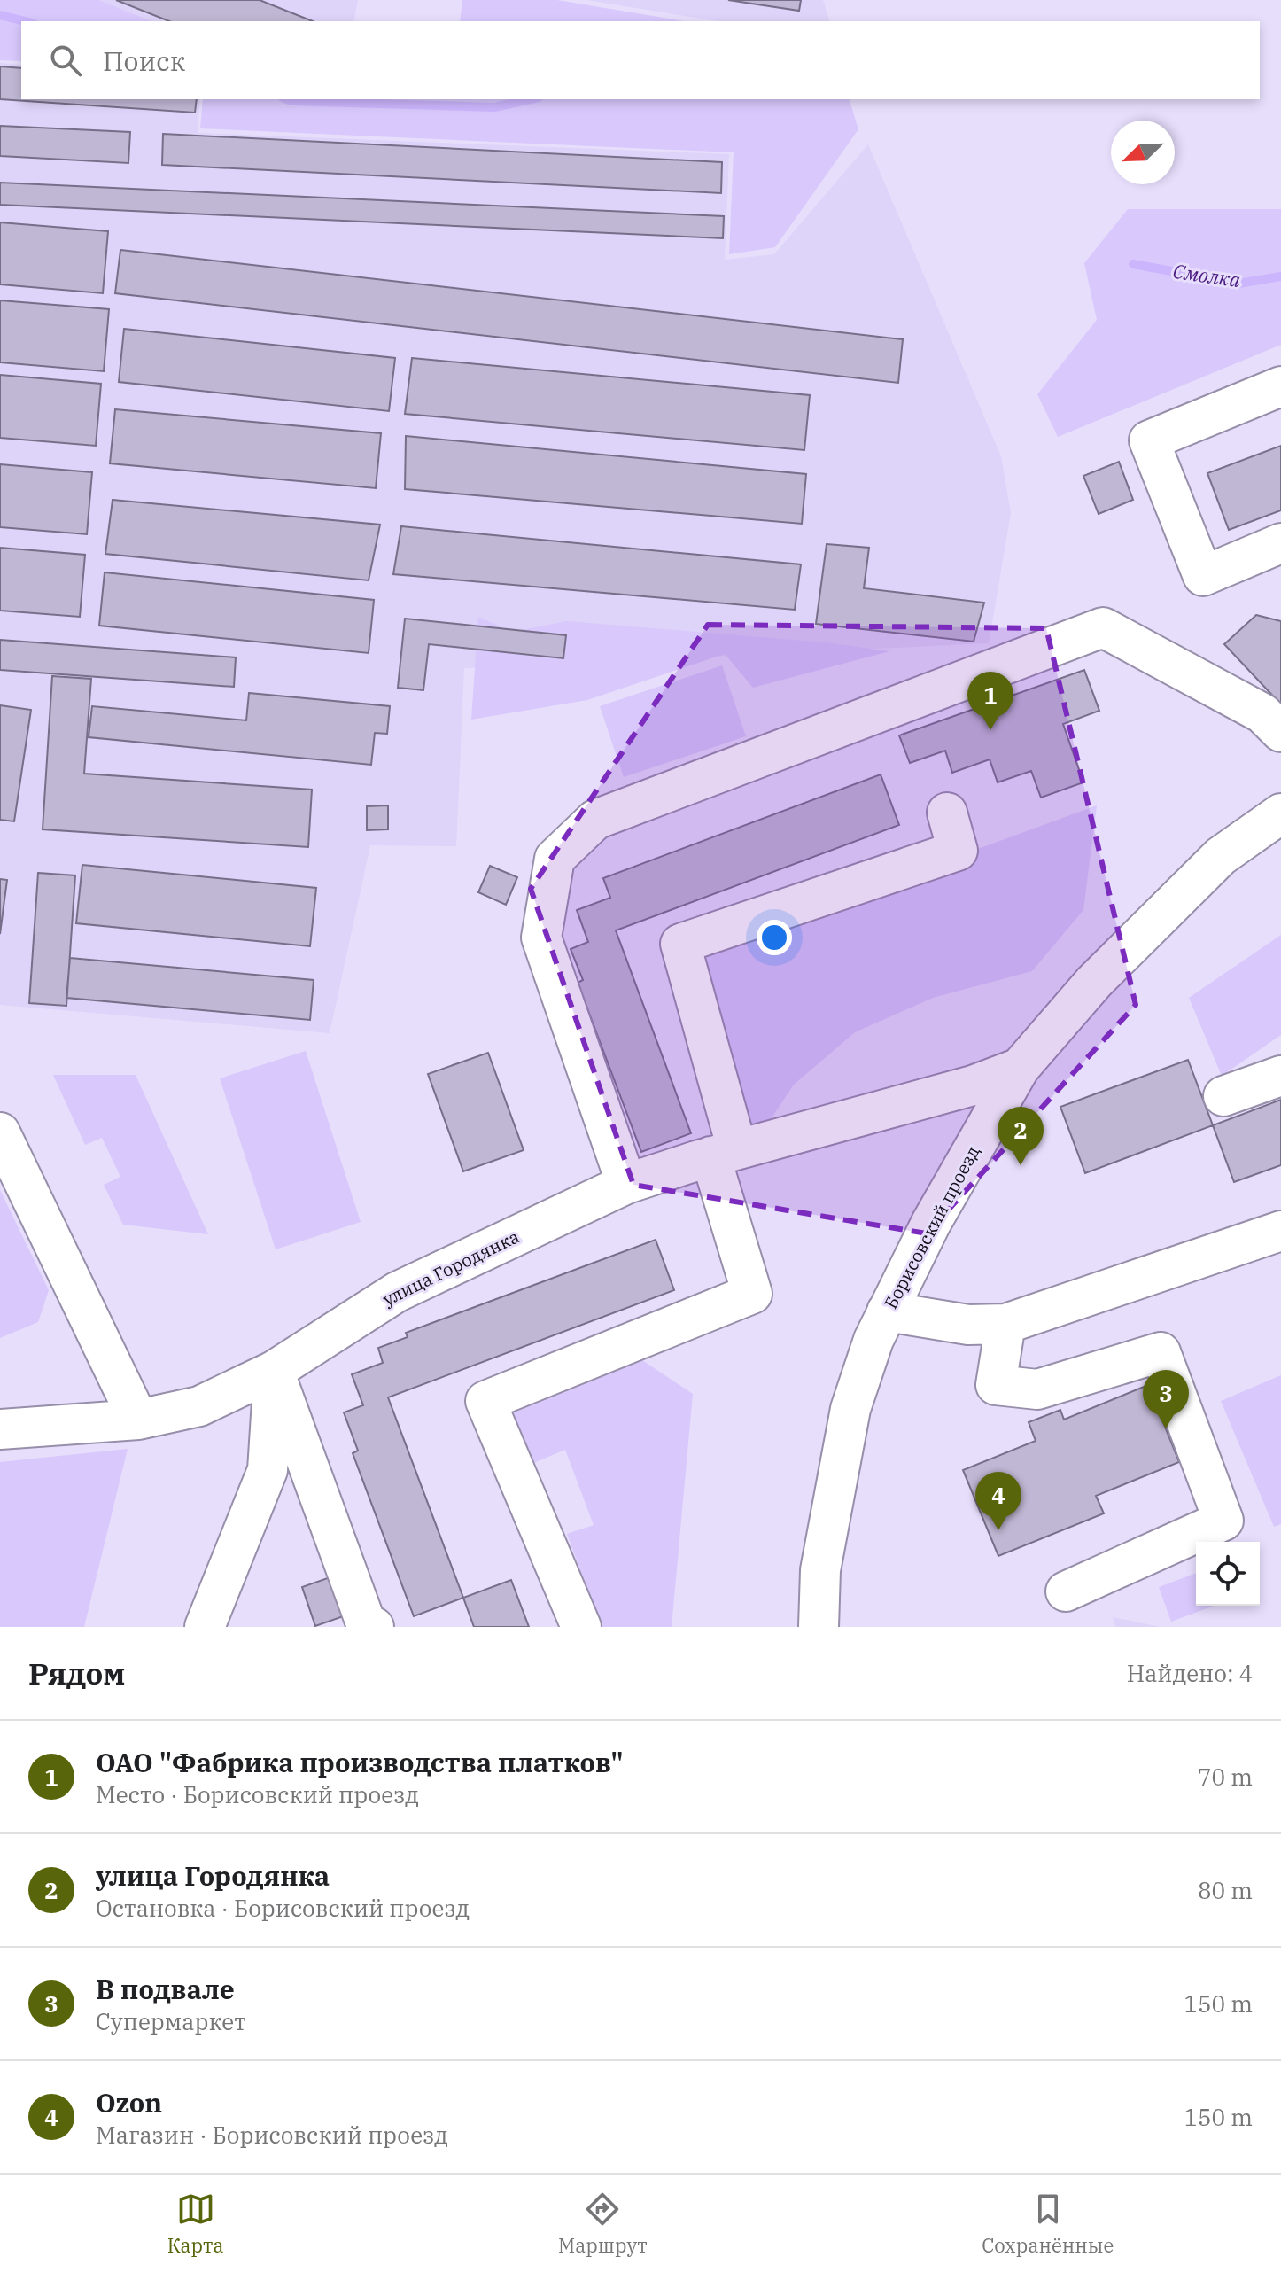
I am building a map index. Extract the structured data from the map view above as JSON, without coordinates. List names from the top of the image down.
{
  "streets": {
    "street": ["Борисовский проезд", "улица Городянка"]
  },
  "crossings": [
    ["Борисовский проезд", "улица Городянка"]
  ],
  "water": ["Смолка"],
  "north": "bottom left",
  "page": {
    "search": "Поиск",
    "pins": [
      "1",
      "2",
      "3",
      "4"
    ],
    "heading": ["Рядом", "Найдено: 4"],
    "list": [
      {
        "mark": "1",
        "name": "ОАО \"Фабрика производства платков\"",
        "note": "Место · Борисовский проезд",
        "value": "70 m"
      },
      {
        "mark": "2",
        "name": "улица Городянка",
        "note": "Остановка · Борисовский проезд",
        "value": "80 m"
      },
      {
        "mark": "3",
        "name": "В подвале",
        "note": "Супермаркет",
        "value": "150 m"
      },
      {
        "mark": "4",
        "name": "Ozon",
        "note": "Магазин · Борисовский проезд",
        "value": "150 m"
      }
    ],
    "nav": ["Карта", "Маршрут", "Сохранённые"]
  }
}
